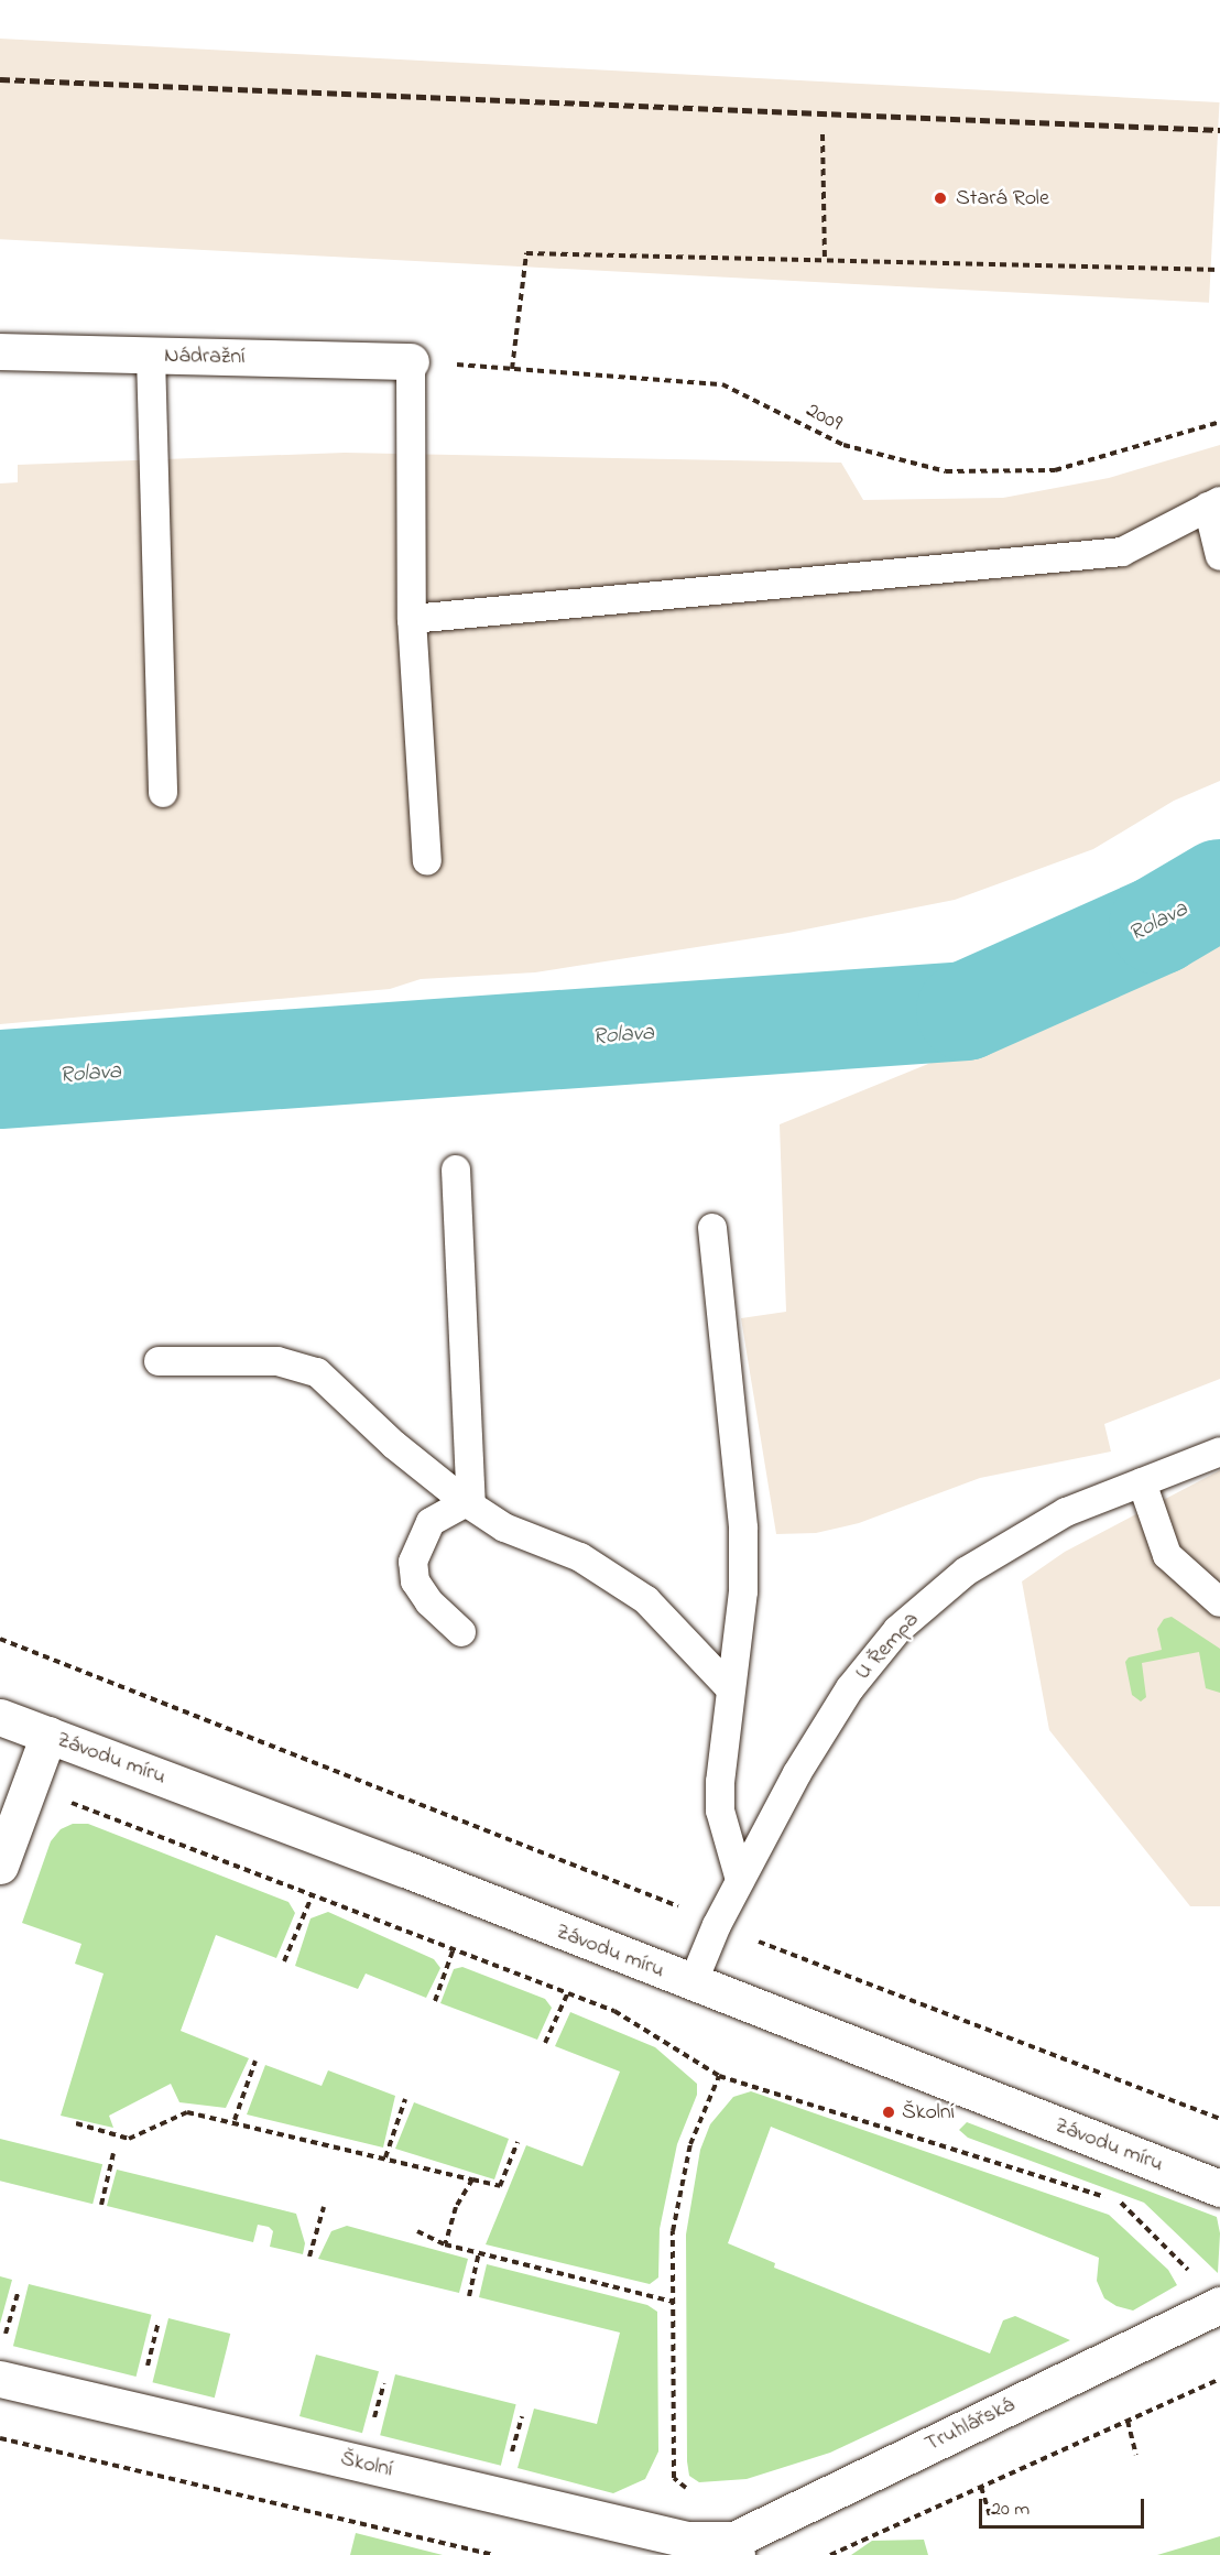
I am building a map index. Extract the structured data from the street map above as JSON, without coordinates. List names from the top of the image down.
{
  "streets": {
    "street": [
      "Nádražní",
      "Závodu míru",
      "Truhlářská",
      "Školní"
    ],
    "lane": ["U Řempa"],
    "path": ["2009"]
  },
  "crossings": [
    ["Nádražní", "2009"],
    ["U Řempa", "Závodu míru"],
    ["Truhlářská", "Školní"]
  ],
  "water": ["Rolava"],
  "places": ["Stará Role", "Školní"],
  "scale_bar": "20 m"
}
